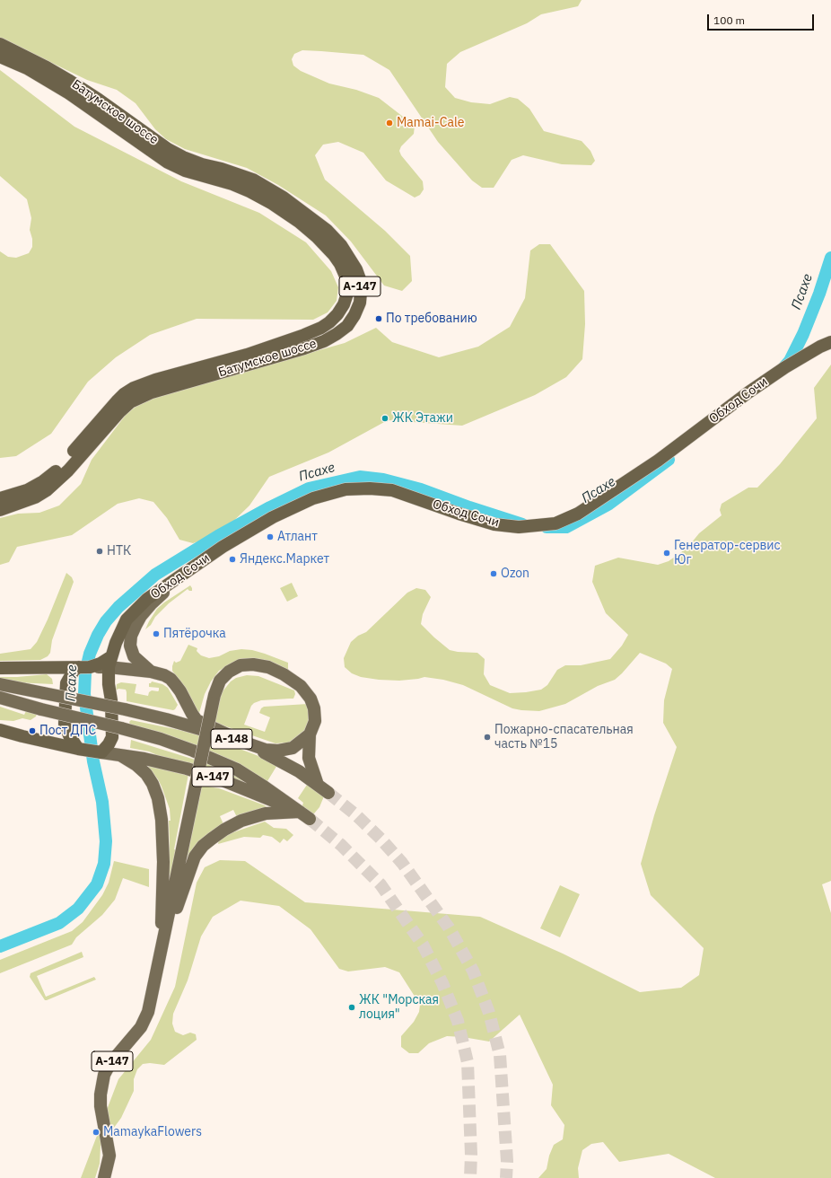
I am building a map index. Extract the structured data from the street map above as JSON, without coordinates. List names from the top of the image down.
{
  "streets": {
    "highway": ["Батумское шоссе", "А-147", "Обход Сочи"],
    "main road": ["А-148"]
  },
  "crossings": [
    ["А-147", "А-148"]
  ],
  "water": ["Псахе"],
  "places": [
    "Mamai-Cale",
    "По требованию",
    "ЖК Этажи",
    "Атлант",
    "НТК",
    "Генератор-сервис Юг",
    "Яндекс.Маркет",
    "Ozon",
    "Пятёрочка",
    "Пост ДПС",
    "Пожарно-спасательная часть №15",
    "ЖК \"Морская лоция\"",
    "MamaykaFlowers"
  ],
  "scale_bar": "100 m"
}
